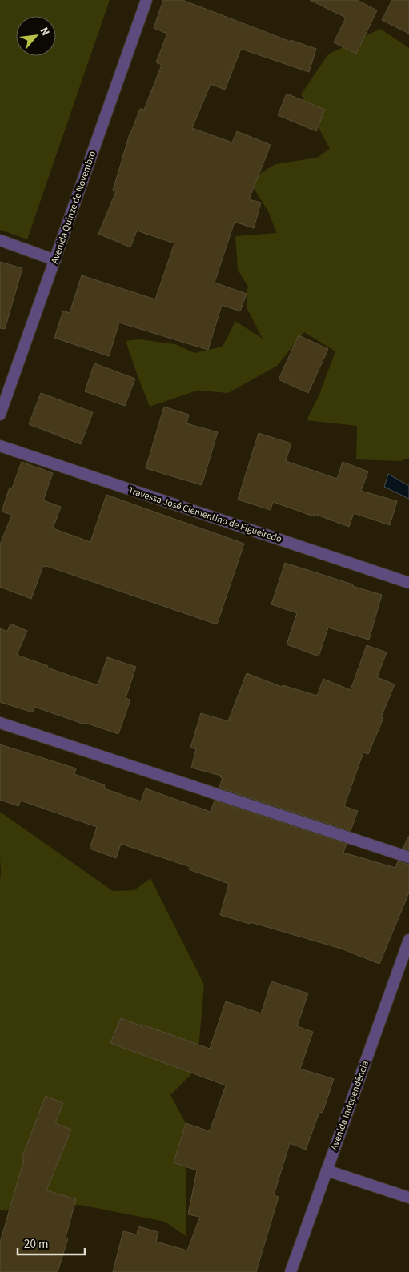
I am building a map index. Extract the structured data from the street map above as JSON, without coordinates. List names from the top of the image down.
{
  "streets": {
    "street": ["Avenida Quinze de Novembro", "Travessa José Clementino de Figueiredo", "Avenida Independência"]
  },
  "scale_bar": "20 m",
  "north": "top right"
}
